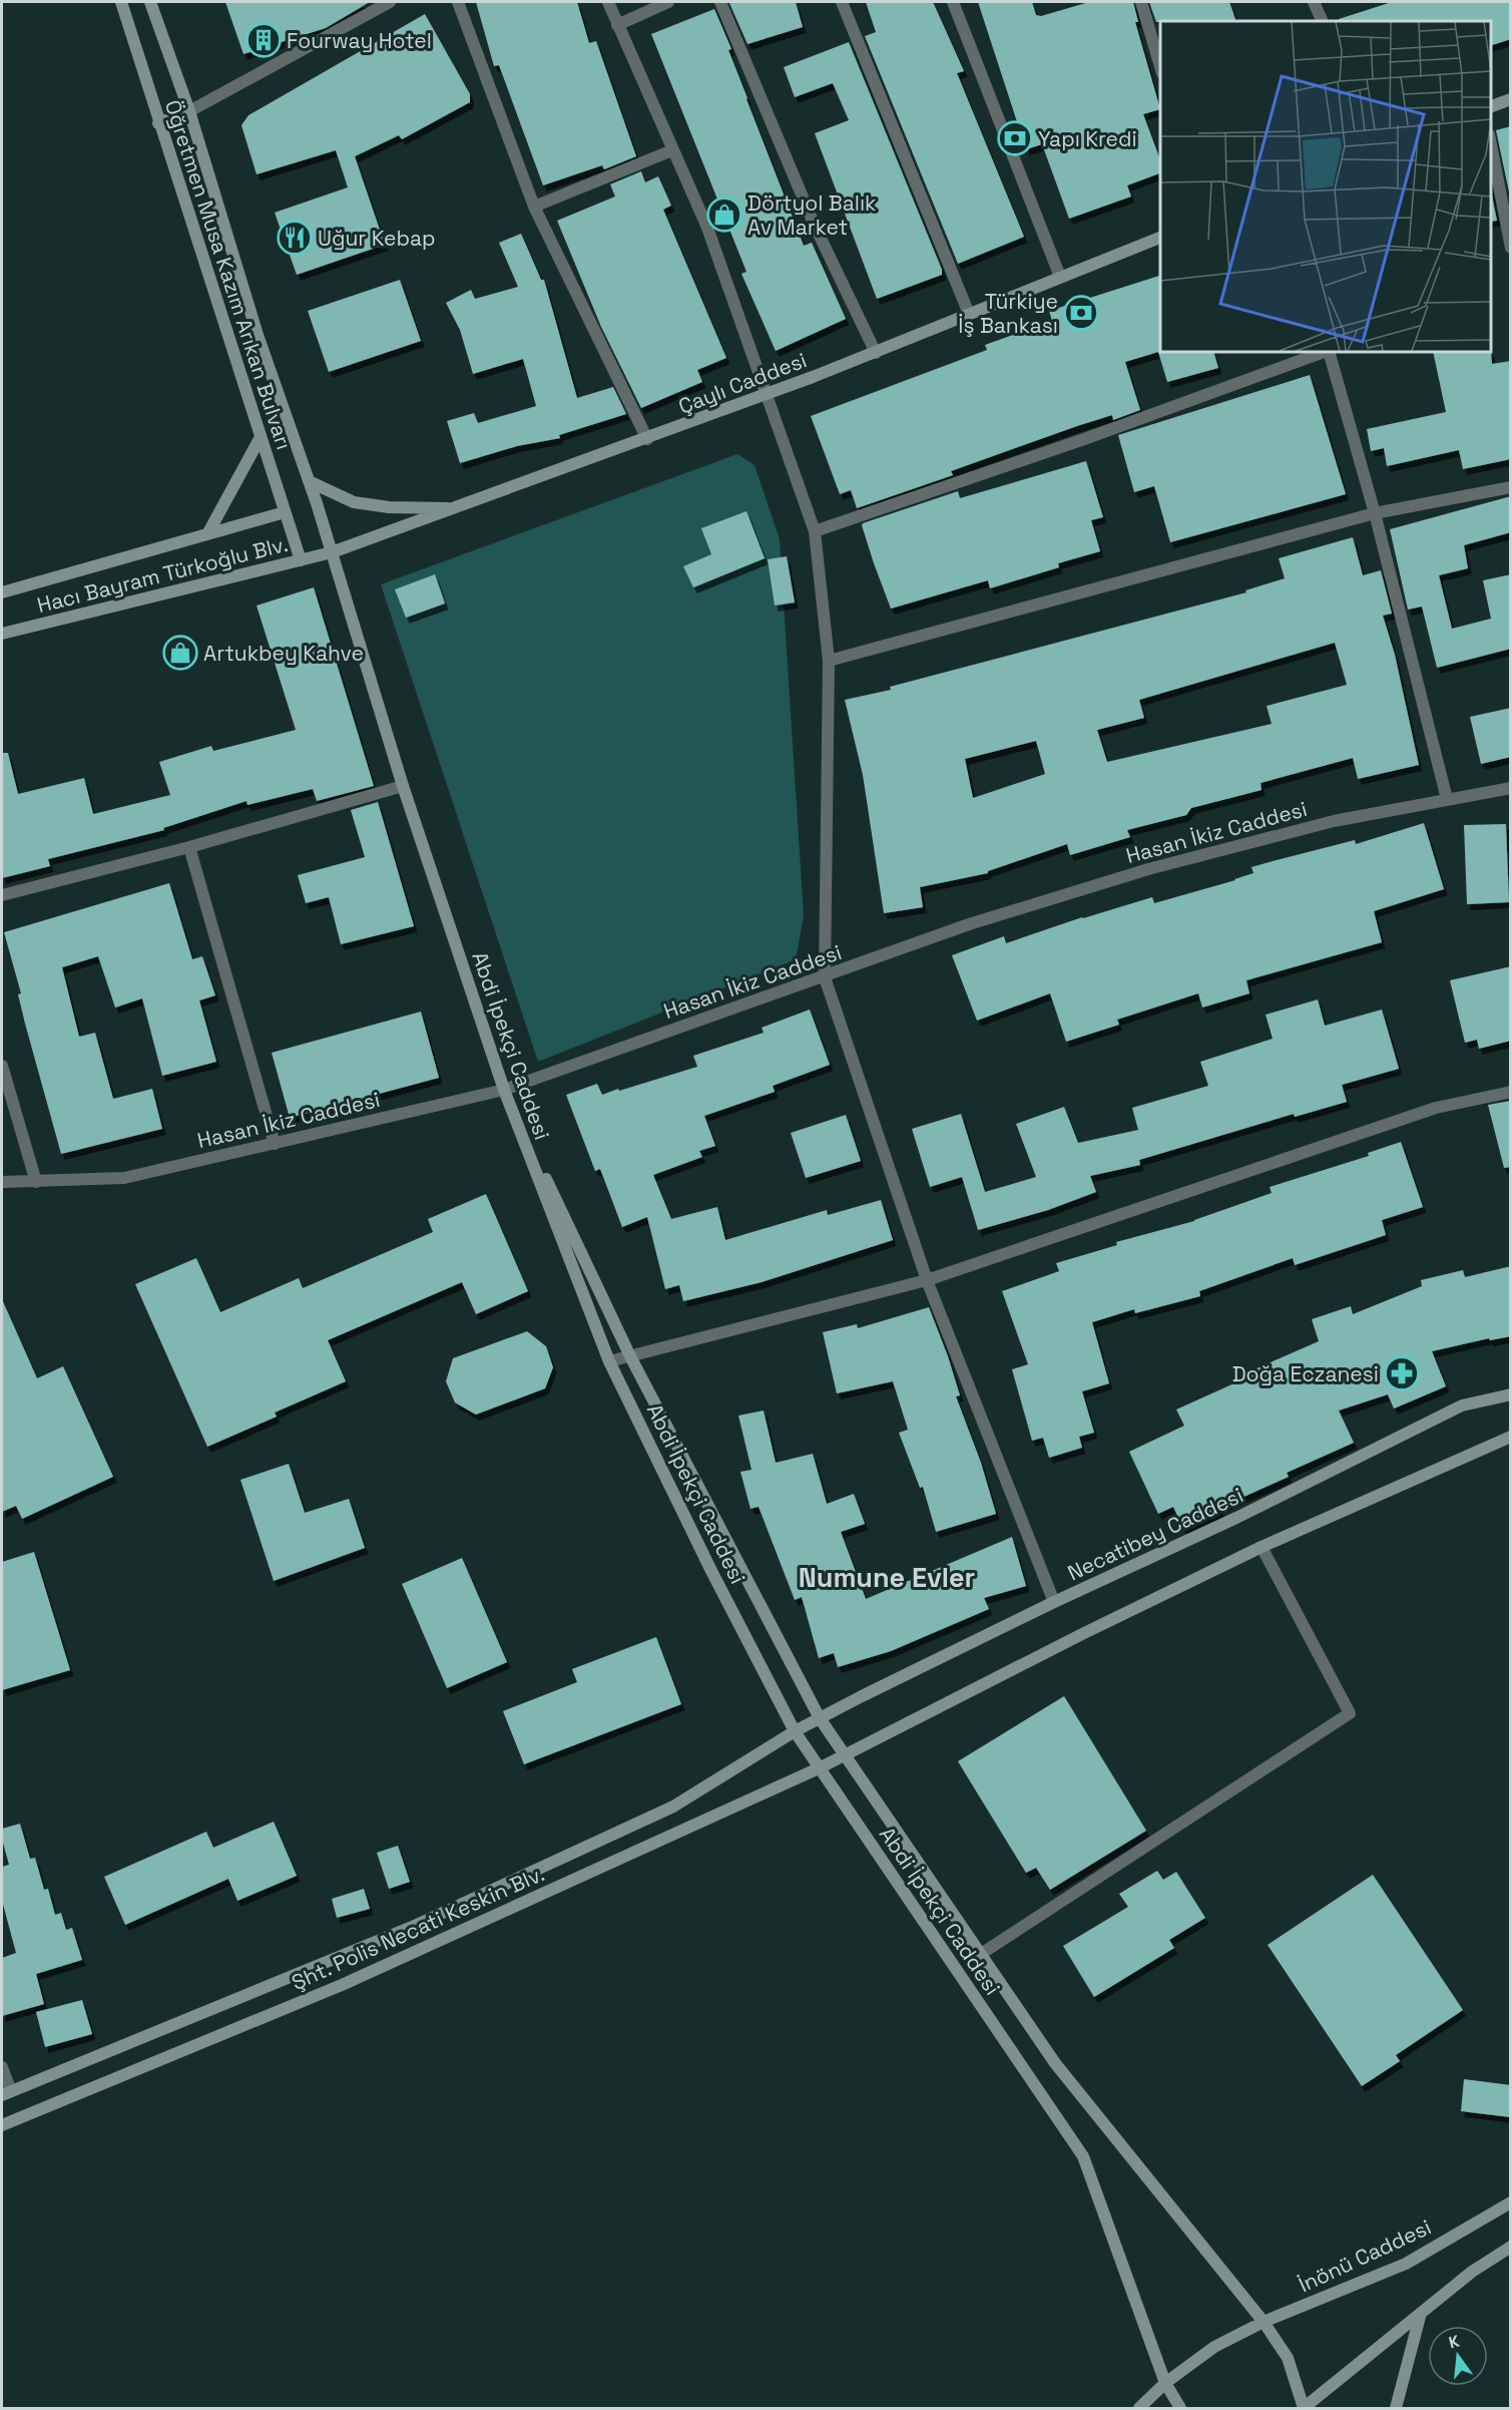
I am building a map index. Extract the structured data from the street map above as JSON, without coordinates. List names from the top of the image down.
{
  "streets": {
    "street": [
      "Öğretmen Musa Kazım Arıkan Bulvarı",
      "Çaylı Caddesi",
      "Hacı Bayram Türkoğlu Blv.",
      "Hasan İkiz Caddesi",
      "Abdi İpekçi Caddesi",
      "Necatibey Caddesi",
      "Şht. Polis Necati Keskin Blv.",
      "İnönü Caddesi"
    ]
  },
  "crossings": [
    ["Öğretmen Musa Kazım Arıkan Bulvarı", "Çaylı Caddesi"],
    ["Öğretmen Musa Kazım Arıkan Bulvarı", "Hacı Bayram Türkoğlu Blv."],
    ["Öğretmen Musa Kazım Arıkan Bulvarı", "Abdi İpekçi Caddesi"],
    ["Çaylı Caddesi", "Hacı Bayram Türkoğlu Blv."],
    ["Çaylı Caddesi", "Abdi İpekçi Caddesi"],
    ["Hacı Bayram Türkoğlu Blv.", "Abdi İpekçi Caddesi"],
    ["Hasan İkiz Caddesi", "Abdi İpekçi Caddesi"],
    ["Abdi İpekçi Caddesi", "Necatibey Caddesi"],
    ["Abdi İpekçi Caddesi", "Şht. Polis Necati Keskin Blv."],
    ["Abdi İpekçi Caddesi", "İnönü Caddesi"],
    ["Necatibey Caddesi", "Şht. Polis Necati Keskin Blv."]
  ],
  "districts": ["Numune Evler"],
  "places": {
    "building": ["Fourway Hotel"],
    "bank": ["Yapı Kredi", "Türkiye İş Bankası"],
    "shop": ["Dörtyol Balık Av Market", "Artukbey Kahve"],
    "restaurant": ["Uğur Kebap"],
    "pharmacy": ["Doğa Eczanesi"]
  },
  "north": "top"
}
